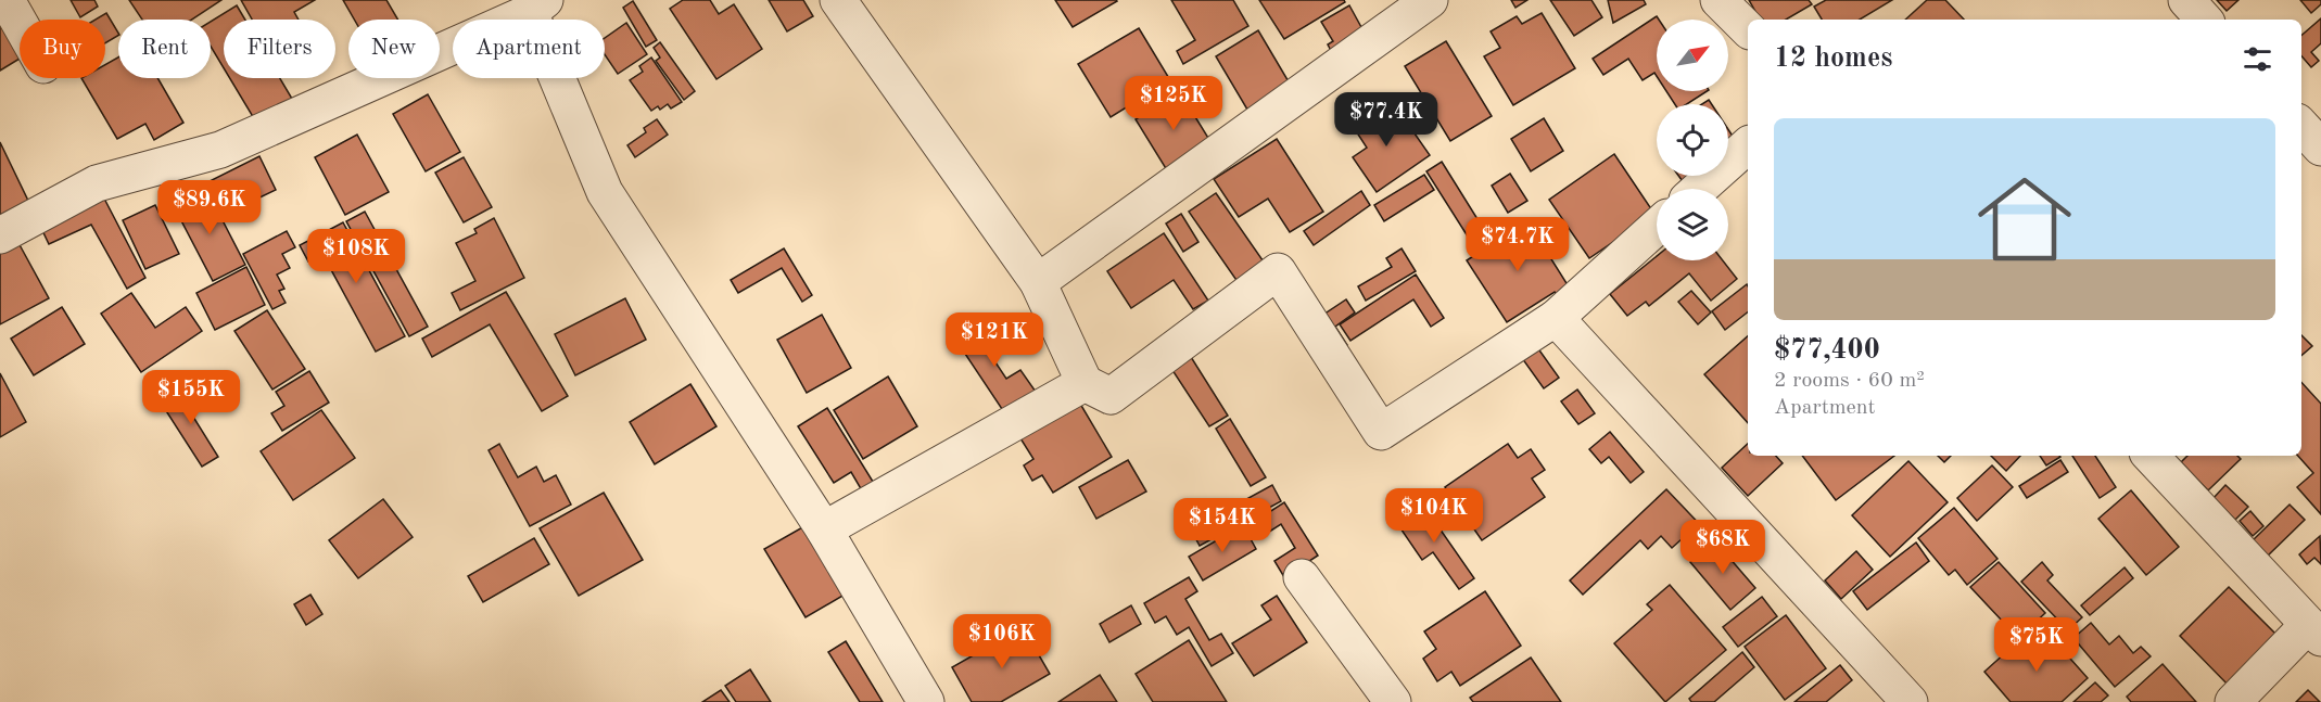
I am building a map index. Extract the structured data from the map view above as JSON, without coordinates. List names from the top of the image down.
{
  "north": "top right",
  "page": {
    "chip": [
      "Buy",
      "Rent",
      "Filters",
      "New",
      "Apartment"
    ],
    "heading": "12 homes",
    "price": [
      "$125K",
      "$77.4K",
      "$89.6K",
      "$74.7K",
      "$108K",
      "$121K",
      "$155K",
      "$104K",
      "$154K",
      "$68K",
      "$106K",
      "$75K"
    ],
    "list": [
      {
        "name": "$77,400",
        "note": "2 rooms · 60 m² · Apartment"
      }
    ]
  }
}
